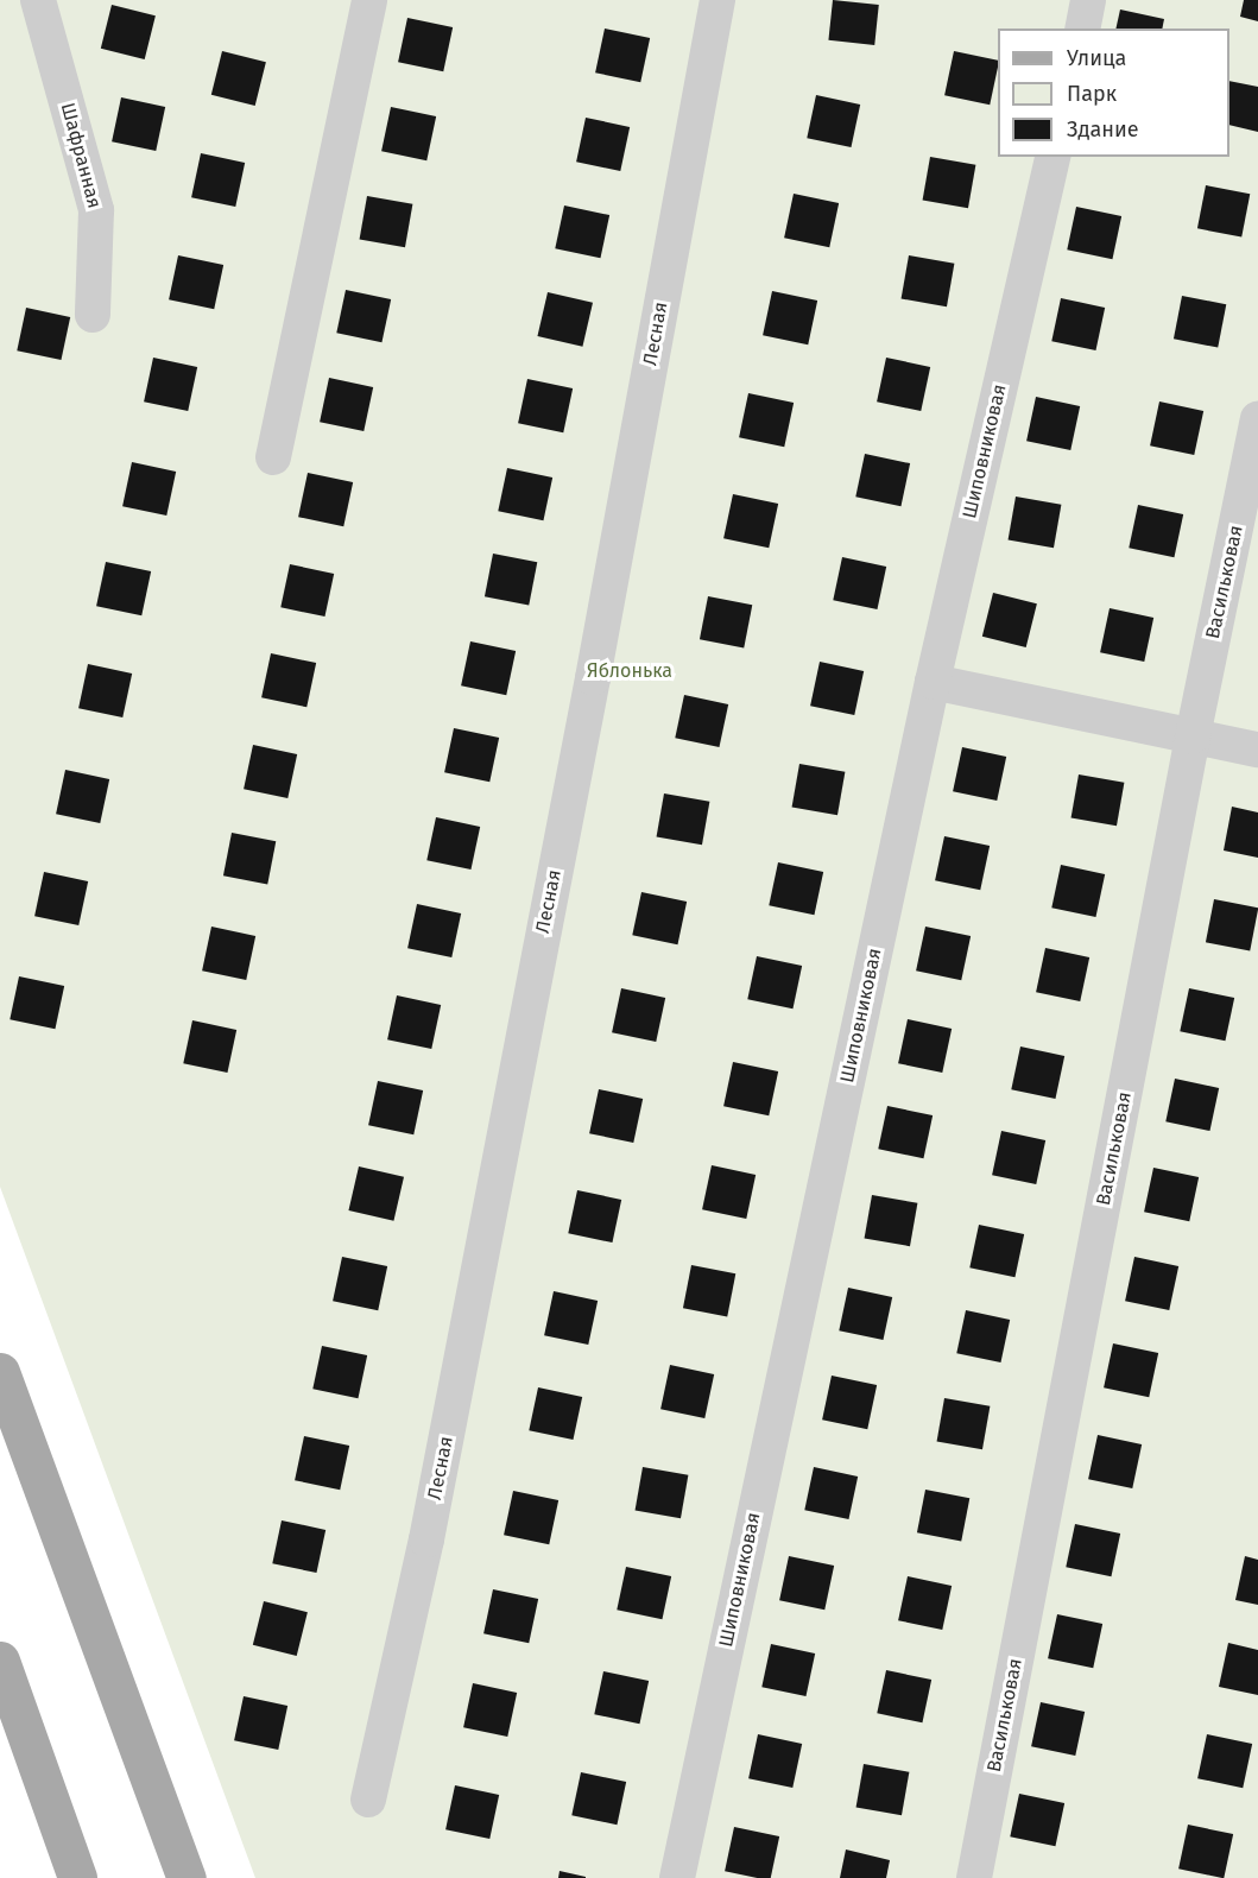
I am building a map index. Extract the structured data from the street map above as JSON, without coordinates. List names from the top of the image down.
{
  "streets": {
    "street": [
      "Шафранная",
      "Лесная",
      "Шиповниковая",
      "Васильковая"
    ]
  },
  "parks": ["Яблонька"],
  "legend": ["Улица", "Парк", "Здание"]
}
